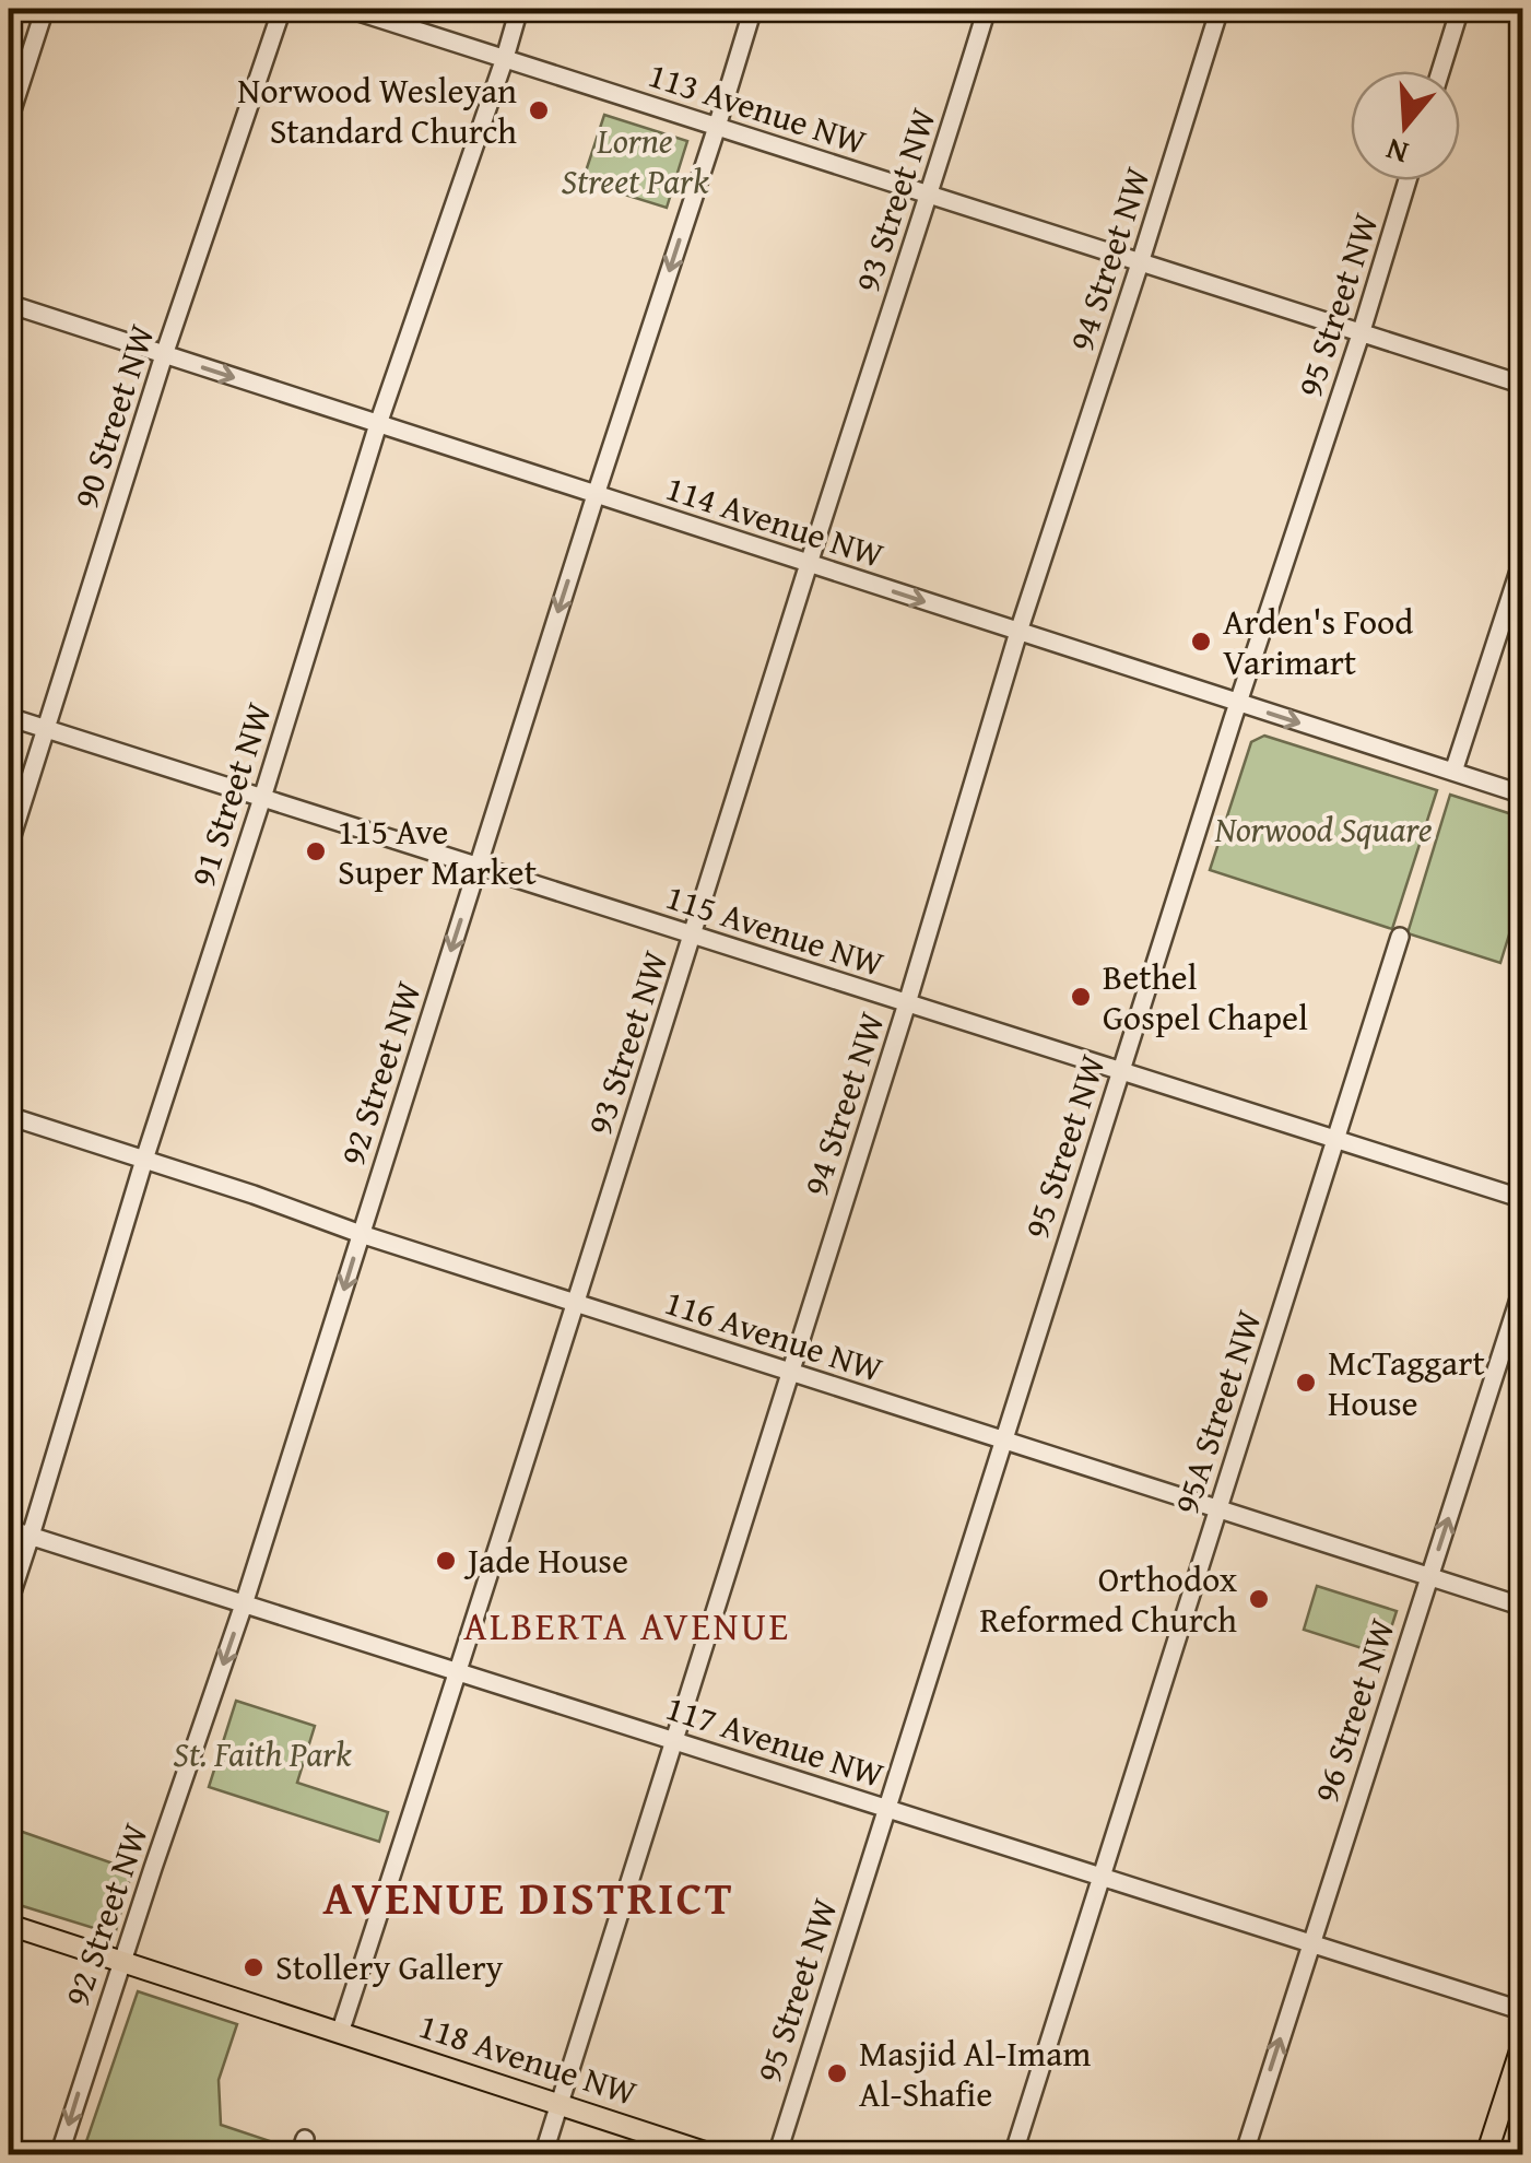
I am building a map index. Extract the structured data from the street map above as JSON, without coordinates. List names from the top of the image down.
{
  "streets": {
    "main road": ["118 Avenue NW"],
    "street": [
      "113 Avenue NW",
      "93 Street NW",
      "94 Street NW",
      "95 Street NW",
      "90 Street NW",
      "114 Avenue NW",
      "91 Street NW",
      "115 Avenue NW",
      "92 Street NW",
      "116 Avenue NW",
      "95A Street NW",
      "96 Street NW",
      "117 Avenue NW"
    ]
  },
  "crossings": [
    ["113 Avenue NW", "93 Street NW"],
    ["113 Avenue NW", "94 Street NW"],
    ["113 Avenue NW", "95 Street NW"],
    ["113 Avenue NW", "91 Street NW"],
    ["113 Avenue NW", "92 Street NW"],
    ["93 Street NW", "114 Avenue NW"],
    ["93 Street NW", "115 Avenue NW"],
    ["93 Street NW", "116 Avenue NW"],
    ["93 Street NW", "117 Avenue NW"],
    ["93 Street NW", "118 Avenue NW"],
    ["94 Street NW", "114 Avenue NW"],
    ["94 Street NW", "115 Avenue NW"],
    ["94 Street NW", "116 Avenue NW"],
    ["94 Street NW", "117 Avenue NW"],
    ["94 Street NW", "118 Avenue NW"],
    ["95 Street NW", "114 Avenue NW"],
    ["95 Street NW", "115 Avenue NW"],
    ["95 Street NW", "116 Avenue NW"],
    ["95 Street NW", "117 Avenue NW"],
    ["90 Street NW", "114 Avenue NW"],
    ["90 Street NW", "115 Avenue NW"],
    ["114 Avenue NW", "91 Street NW"],
    ["114 Avenue NW", "92 Street NW"],
    ["91 Street NW", "115 Avenue NW"],
    ["91 Street NW", "116 Avenue NW"],
    ["91 Street NW", "117 Avenue NW"],
    ["115 Avenue NW", "92 Street NW"],
    ["115 Avenue NW", "95A Street NW"],
    ["92 Street NW", "116 Avenue NW"],
    ["92 Street NW", "117 Avenue NW"],
    ["92 Street NW", "118 Avenue NW"],
    ["116 Avenue NW", "95A Street NW"],
    ["116 Avenue NW", "96 Street NW"],
    ["95A Street NW", "117 Avenue NW"],
    ["96 Street NW", "117 Avenue NW"]
  ],
  "one_way": ["114 Avenue NW", "92 Street NW", "96 Street NW"],
  "districts": ["ALBERTA AVENUE", "AVENUE DISTRICT"],
  "parks": ["Lorne Street Park", "Norwood Square", "St. Faith Park"],
  "places": [
    "Norwood Wesleyan Standard Church",
    "Arden's Food Varimart",
    "115 Ave Super Market",
    "Bethel Gospel Chapel",
    "McTaggart House",
    "Jade House",
    "Orthodox Reformed Church",
    "Stollery Gallery",
    "Masjid Al-Imam Al-Shafie"
  ],
  "north": "bottom"
}
